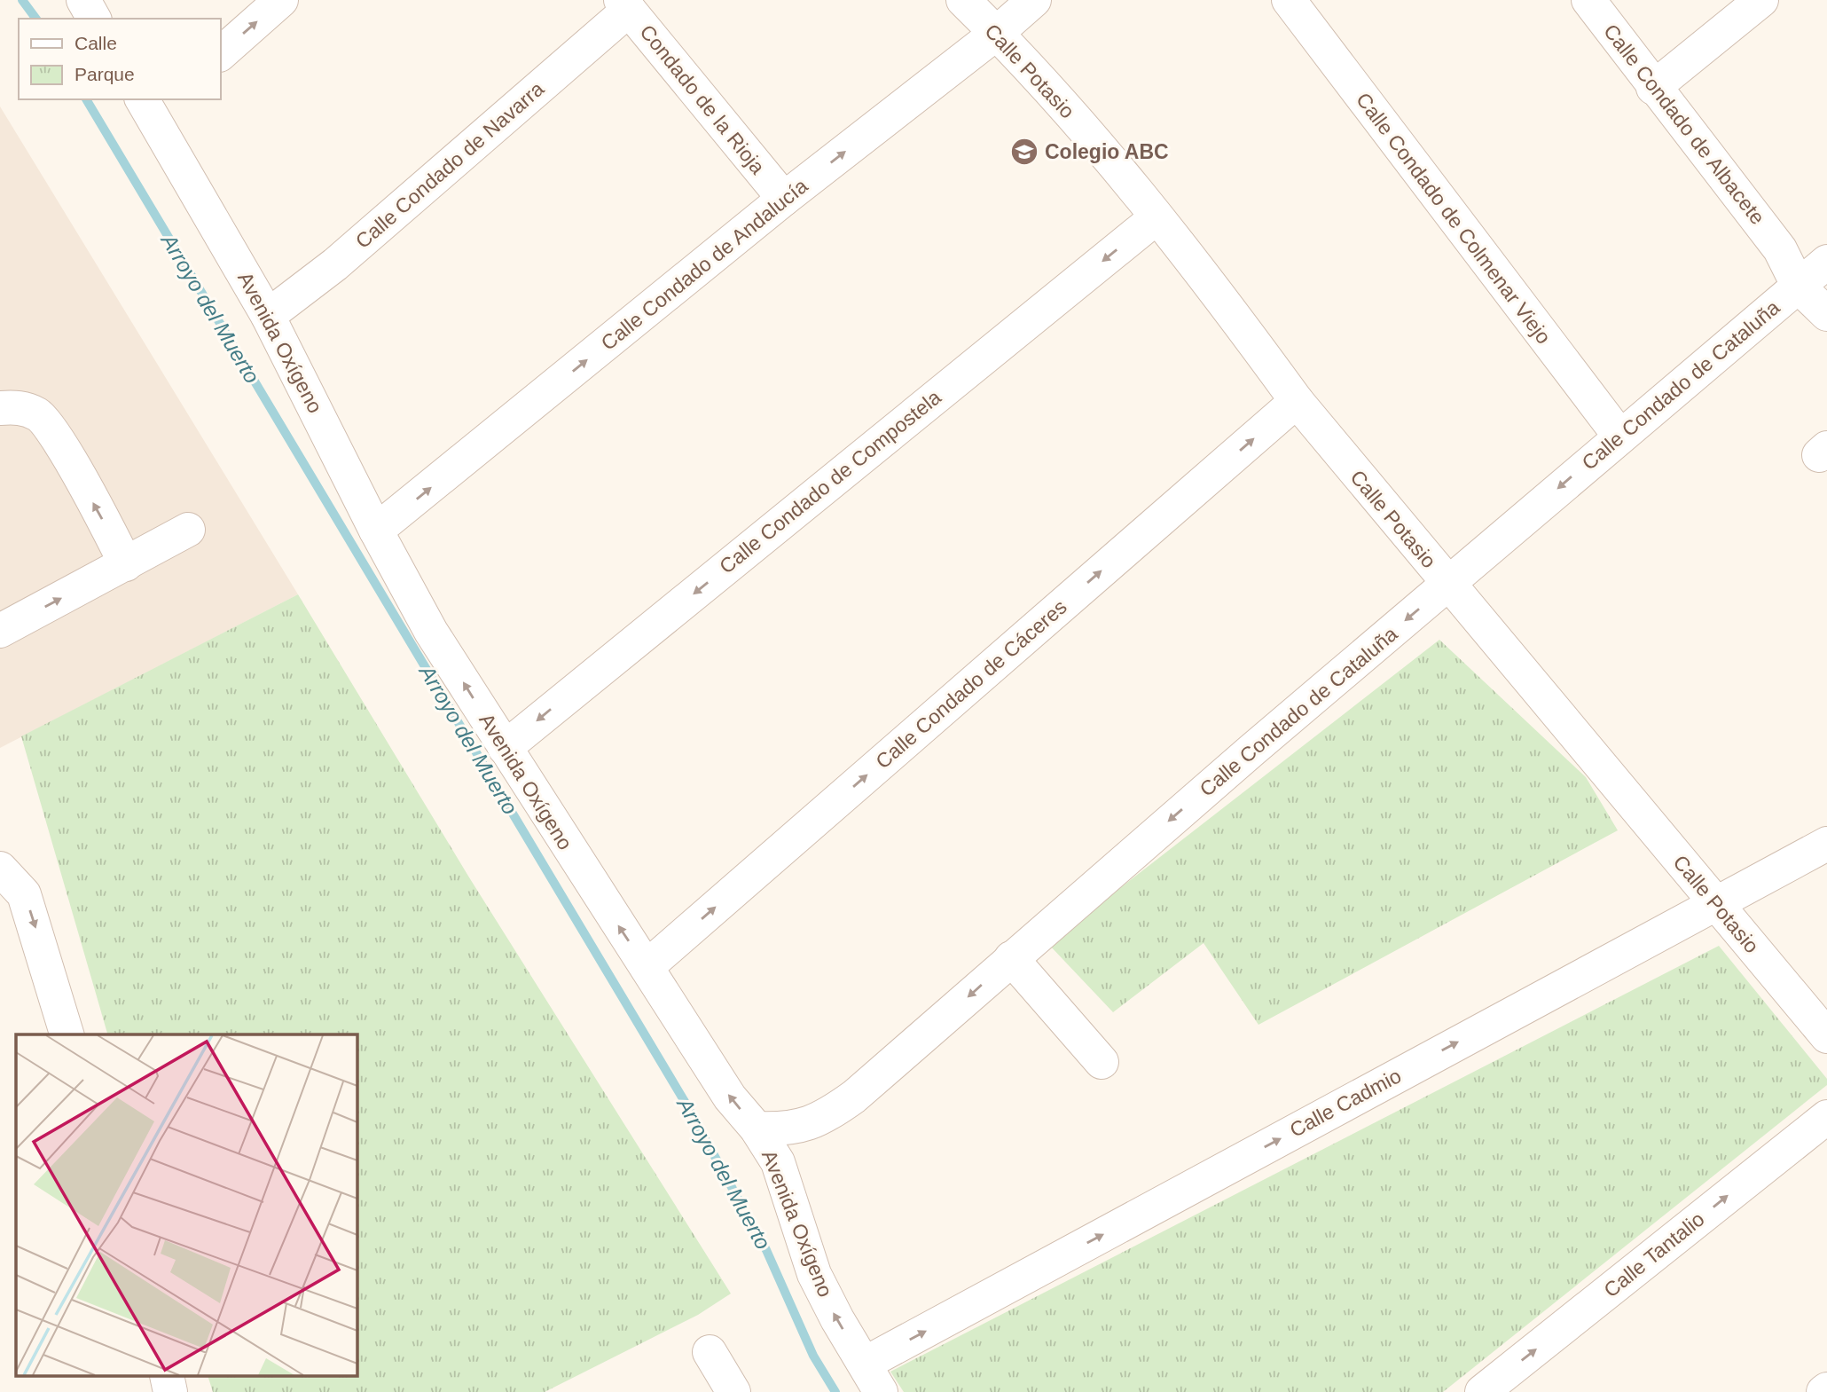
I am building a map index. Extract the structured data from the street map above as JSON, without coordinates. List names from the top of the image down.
{
  "streets": {
    "street": [
      "Calle Potasio",
      "Condado de la Rioja",
      "Calle Condado de Albacete",
      "Calle Condado de Navarra",
      "Calle Condado de Colmenar Viejo",
      "Calle Condado de Andalucía",
      "Avenida Oxígeno",
      "Calle Condado de Cataluña",
      "Calle Condado de Compostela",
      "Calle Condado de Cáceres",
      "Calle Cadmio",
      "Calle Tantalio"
    ]
  },
  "crossings": [
    ["Calle Potasio", "Calle Condado de Andalucía"],
    ["Calle Potasio", "Calle Condado de Cataluña"],
    ["Calle Potasio", "Calle Condado de Compostela"],
    ["Calle Potasio", "Calle Condado de Cáceres"],
    ["Calle Potasio", "Calle Cadmio"],
    ["Condado de la Rioja", "Calle Condado de Navarra"],
    ["Condado de la Rioja", "Calle Condado de Andalucía"],
    ["Calle Condado de Albacete", "Calle Condado de Cataluña"],
    ["Calle Condado de Navarra", "Avenida Oxígeno"],
    ["Calle Condado de Colmenar Viejo", "Calle Condado de Cataluña"],
    ["Calle Condado de Andalucía", "Avenida Oxígeno"],
    ["Avenida Oxígeno", "Calle Condado de Cataluña"],
    ["Avenida Oxígeno", "Calle Condado de Compostela"],
    ["Avenida Oxígeno", "Calle Condado de Cáceres"],
    ["Avenida Oxígeno", "Calle Cadmio"]
  ],
  "one_way": [
    "Calle Condado de Andalucía",
    "Avenida Oxígeno",
    "Calle Condado de Cataluña",
    "Calle Condado de Compostela",
    "Calle Condado de Cáceres",
    "Calle Cadmio",
    "Calle Tantalio"
  ],
  "water": ["Arroyo del Muerto"],
  "places": {
    "school or university": ["Colegio ABC"]
  },
  "legend": ["Calle", "Parque"]
}
